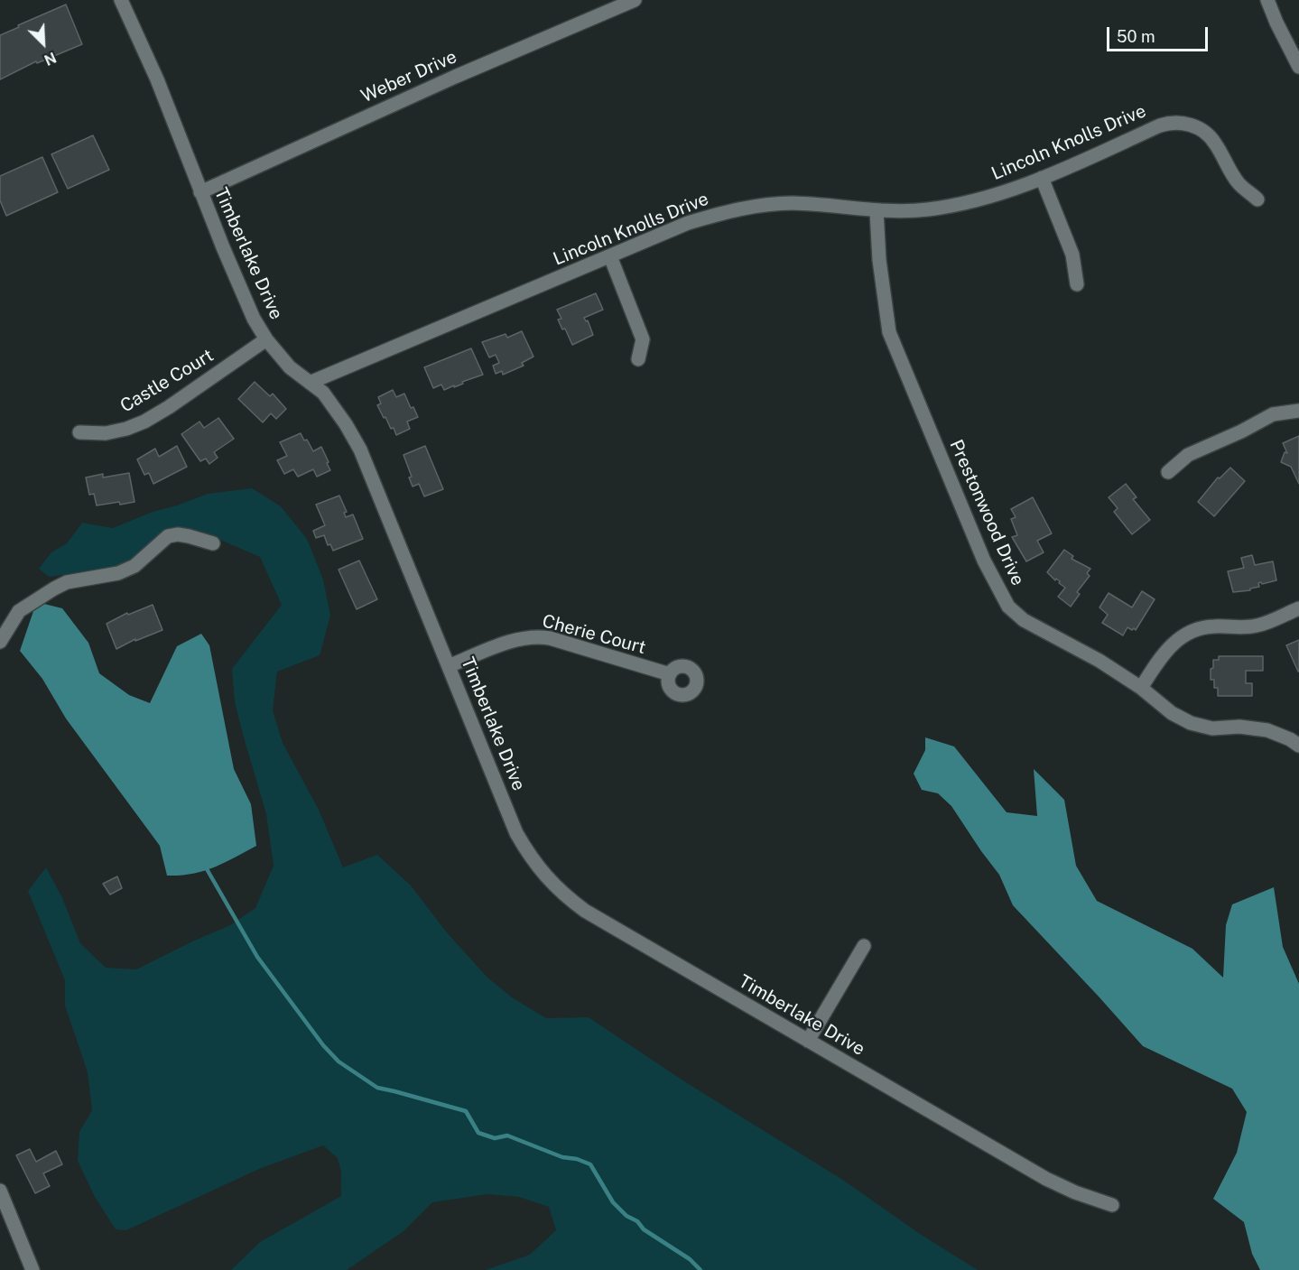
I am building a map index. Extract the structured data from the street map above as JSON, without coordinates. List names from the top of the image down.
{
  "streets": {
    "street": [
      "Weber Drive",
      "Lincoln Knolls Drive",
      "Timberlake Drive",
      "Castle Court",
      "Prestonwood Drive",
      "Cherie Court"
    ]
  },
  "crossings": [
    ["Weber Drive", "Timberlake Drive"],
    ["Lincoln Knolls Drive", "Timberlake Drive"],
    ["Lincoln Knolls Drive", "Prestonwood Drive"],
    ["Timberlake Drive", "Castle Court"],
    ["Timberlake Drive", "Cherie Court"]
  ],
  "scale_bar": "50 m",
  "north": "bottom right"
}
